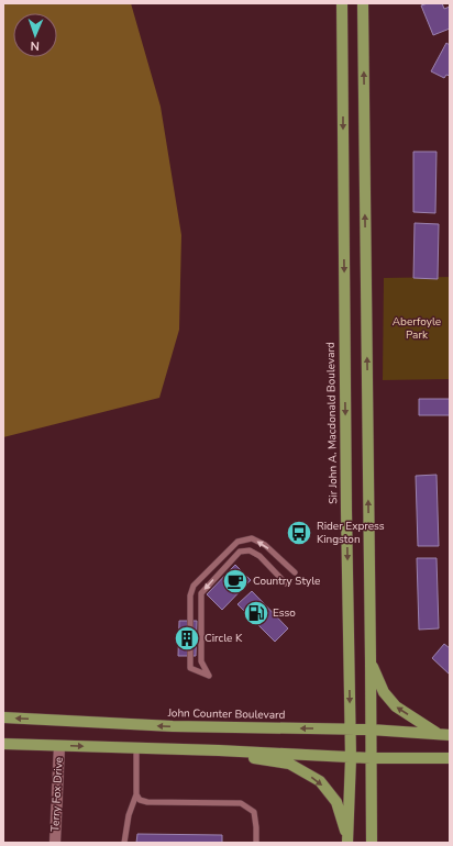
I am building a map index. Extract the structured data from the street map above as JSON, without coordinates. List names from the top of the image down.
{
  "streets": {
    "main road": ["Sir John A. Macdonald Boulevard", "John Counter Boulevard"],
    "street": ["Terry Fox Drive"]
  },
  "crossings": [
    ["Sir John A. Macdonald Boulevard", "John Counter Boulevard"]
  ],
  "parks": ["Aberfoyle Park"],
  "places": {
    "bus stop": ["Rider Express Kingston"],
    "cafe": ["Country Style"],
    "fuel station": ["Esso"],
    "building": ["Circle K"]
  },
  "north": "bottom"
}
